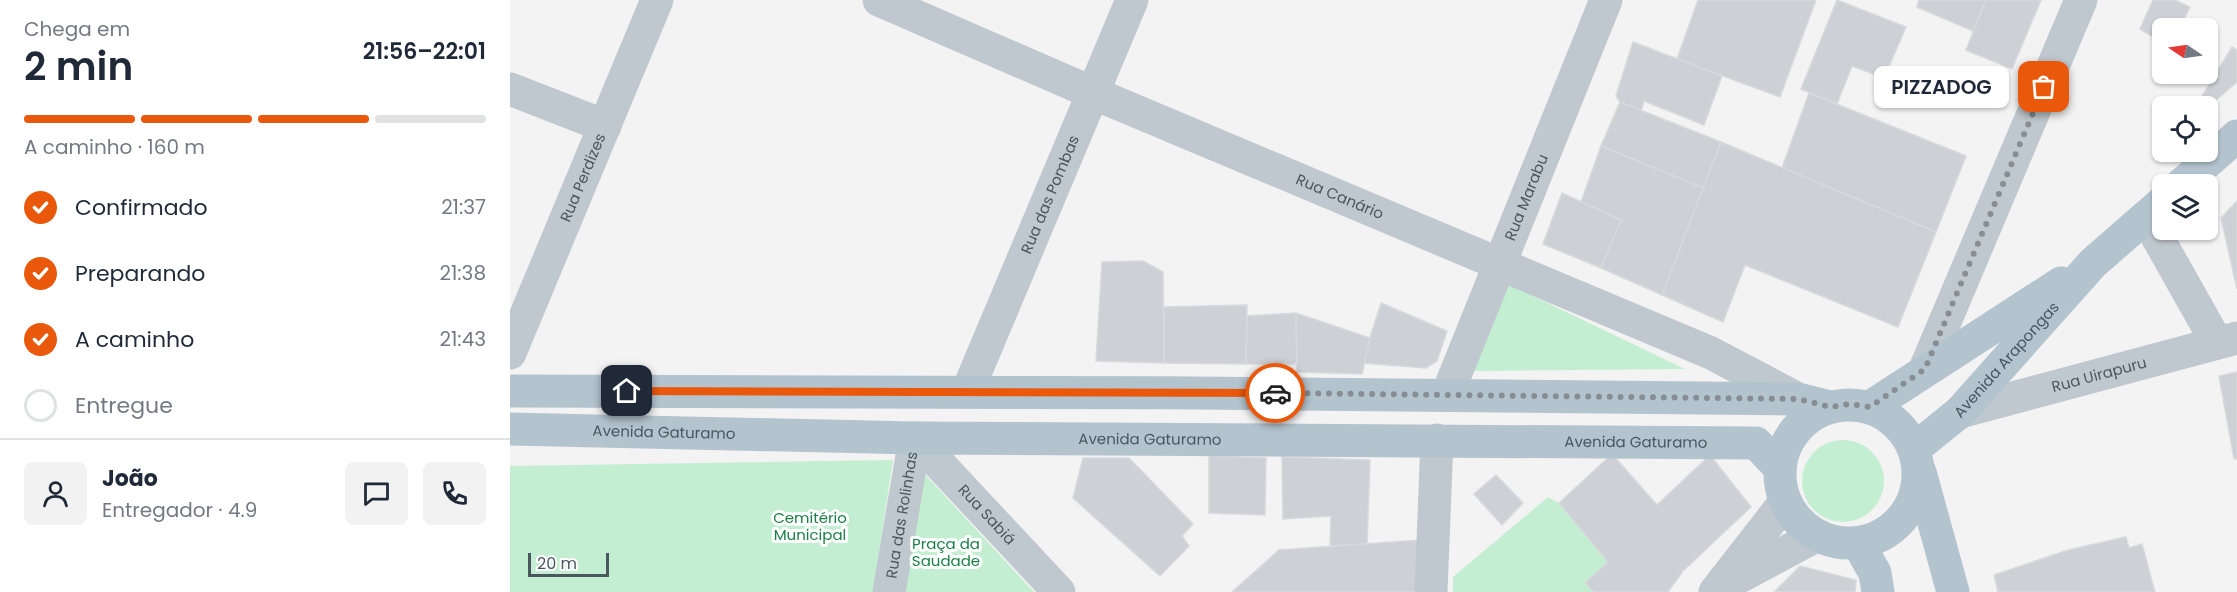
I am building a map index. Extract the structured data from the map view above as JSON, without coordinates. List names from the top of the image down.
{
  "streets": {
    "main road": ["Avenida Arapongas", "Avenida Gaturamo"],
    "street": [
      "Rua Perdizes",
      "Rua das Pombas",
      "Rua Canário",
      "Rua Marabu",
      "Rua Uirapuru",
      "Rua das Rolinhas",
      "Rua Sabiá"
    ]
  },
  "crossings": [
    ["Rua das Pombas", "Rua Canário"],
    ["Rua Canário", "Rua Marabu"],
    ["Avenida Arapongas", "Rua Uirapuru"],
    ["Avenida Arapongas", "Avenida Gaturamo"],
    ["Avenida Gaturamo", "Rua das Rolinhas"],
    ["Avenida Gaturamo", "Rua Sabiá"],
    ["Rua das Rolinhas", "Rua Sabiá"]
  ],
  "parks": ["Cemitério Municipal", "Praça da Saudade"],
  "places": ["PIZZADOG"],
  "scale_bar": "20 m",
  "north": "left",
  "page": {
    "heading": ["2 min", "Chega em", "21:56–22:01"],
    "panel": ["João", "Entregador · 4.9"],
    "bubble": "PIZZADOG",
    "bar": "A caminho · 160 m",
    "list": [
      ["Confirmado", "21:37"],
      ["Preparando", "21:38"],
      ["A caminho", "21:43"],
      "Entregue"
    ],
    "scale": "20 m"
  }
}
